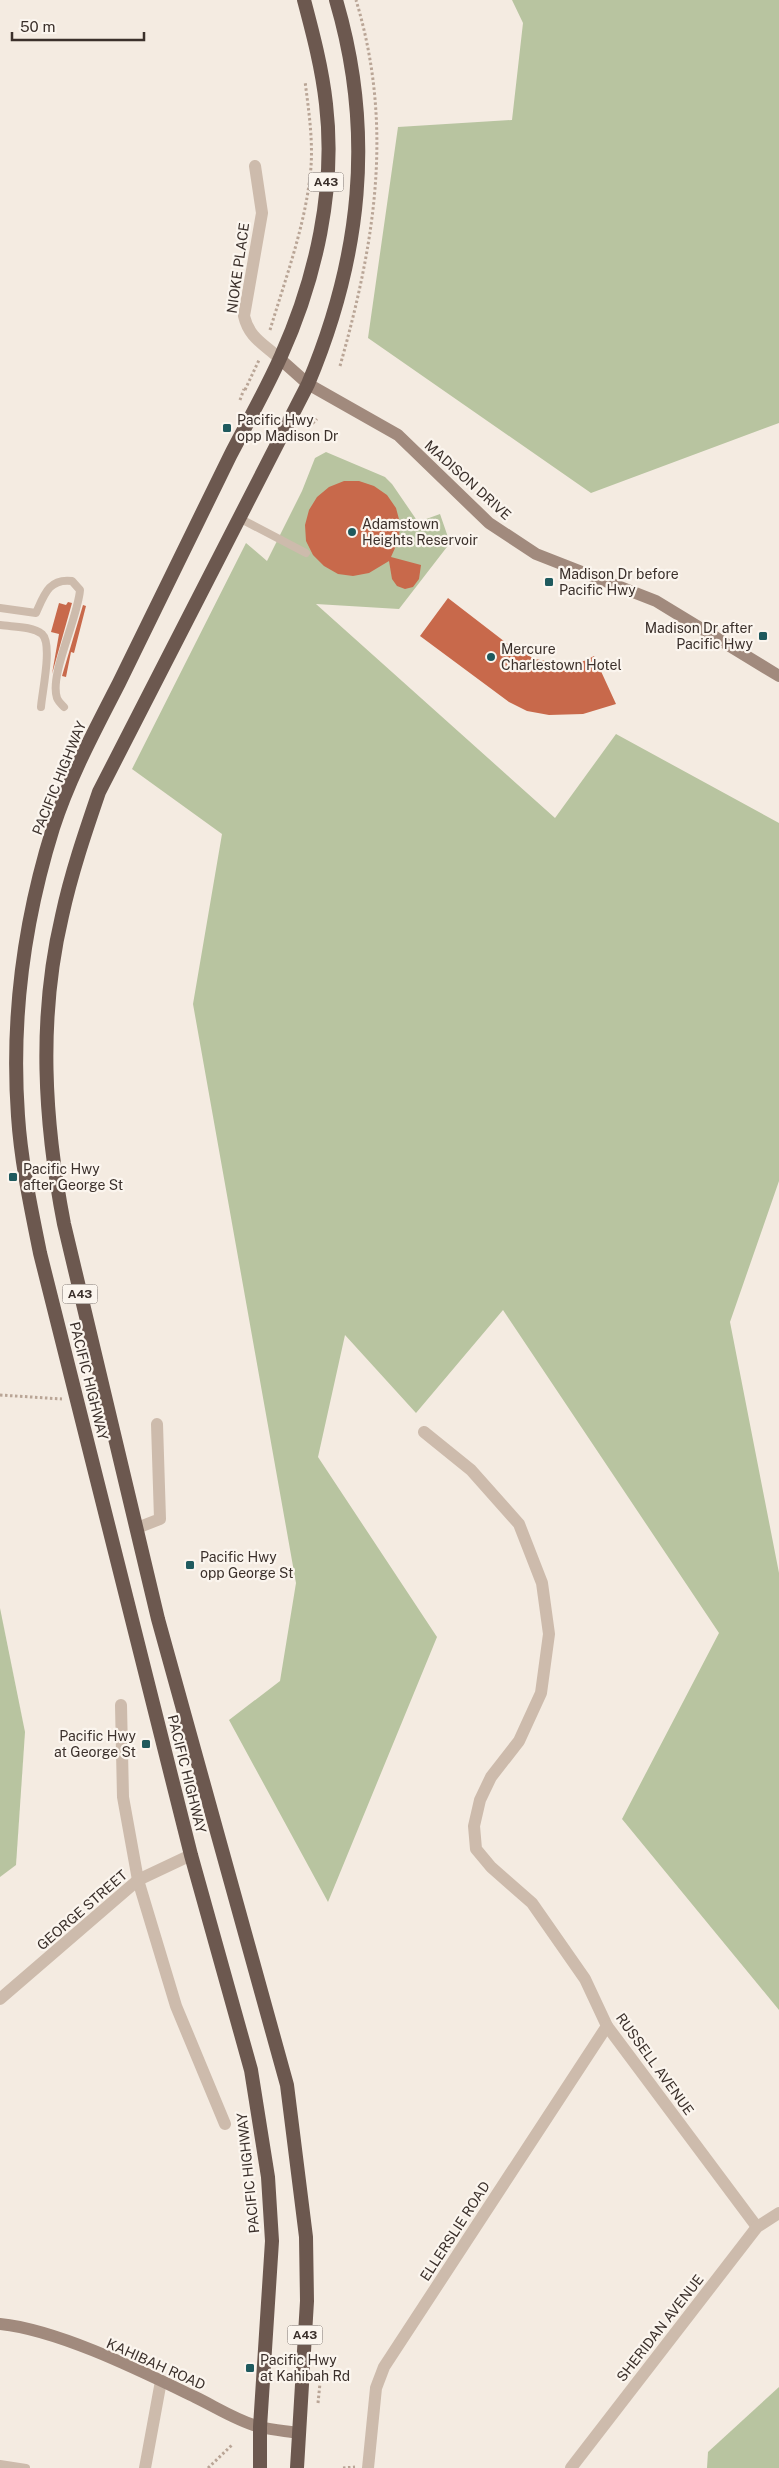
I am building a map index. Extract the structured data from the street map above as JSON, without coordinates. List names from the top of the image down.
{
  "streets": {
    "highway": ["A43", "PACIFIC HIGHWAY"],
    "main road": ["MADISON DRIVE", "KAHIBAH ROAD"],
    "street": [
      "NIOKE PLACE",
      "GEORGE STREET",
      "RUSSELL AVENUE",
      "ELLERSLIE ROAD",
      "SHERIDAN AVENUE"
    ]
  },
  "crossings": [
    ["A43", "PACIFIC HIGHWAY"],
    ["A43", "KAHIBAH ROAD"],
    ["NIOKE PLACE", "MADISON DRIVE"],
    ["NIOKE PLACE", "PACIFIC HIGHWAY"],
    ["MADISON DRIVE", "PACIFIC HIGHWAY"],
    ["PACIFIC HIGHWAY", "GEORGE STREET"],
    ["PACIFIC HIGHWAY", "KAHIBAH ROAD"],
    ["RUSSELL AVENUE", "ELLERSLIE ROAD"],
    ["RUSSELL AVENUE", "SHERIDAN AVENUE"]
  ],
  "places": {
    "transit": [
      "Pacific Hwy opp Madison Dr",
      "Madison Dr before Pacific Hwy",
      "Madison Dr after Pacific Hwy",
      "Pacific Hwy after George St",
      "Pacific Hwy opp George St",
      "Pacific Hwy at George St",
      "Pacific Hwy at Kahibah Rd"
    ],
    "other": ["Adamstown Heights Reservoir", "Mercure Charlestown Hotel"]
  },
  "scale_bar": "50 m"
}
